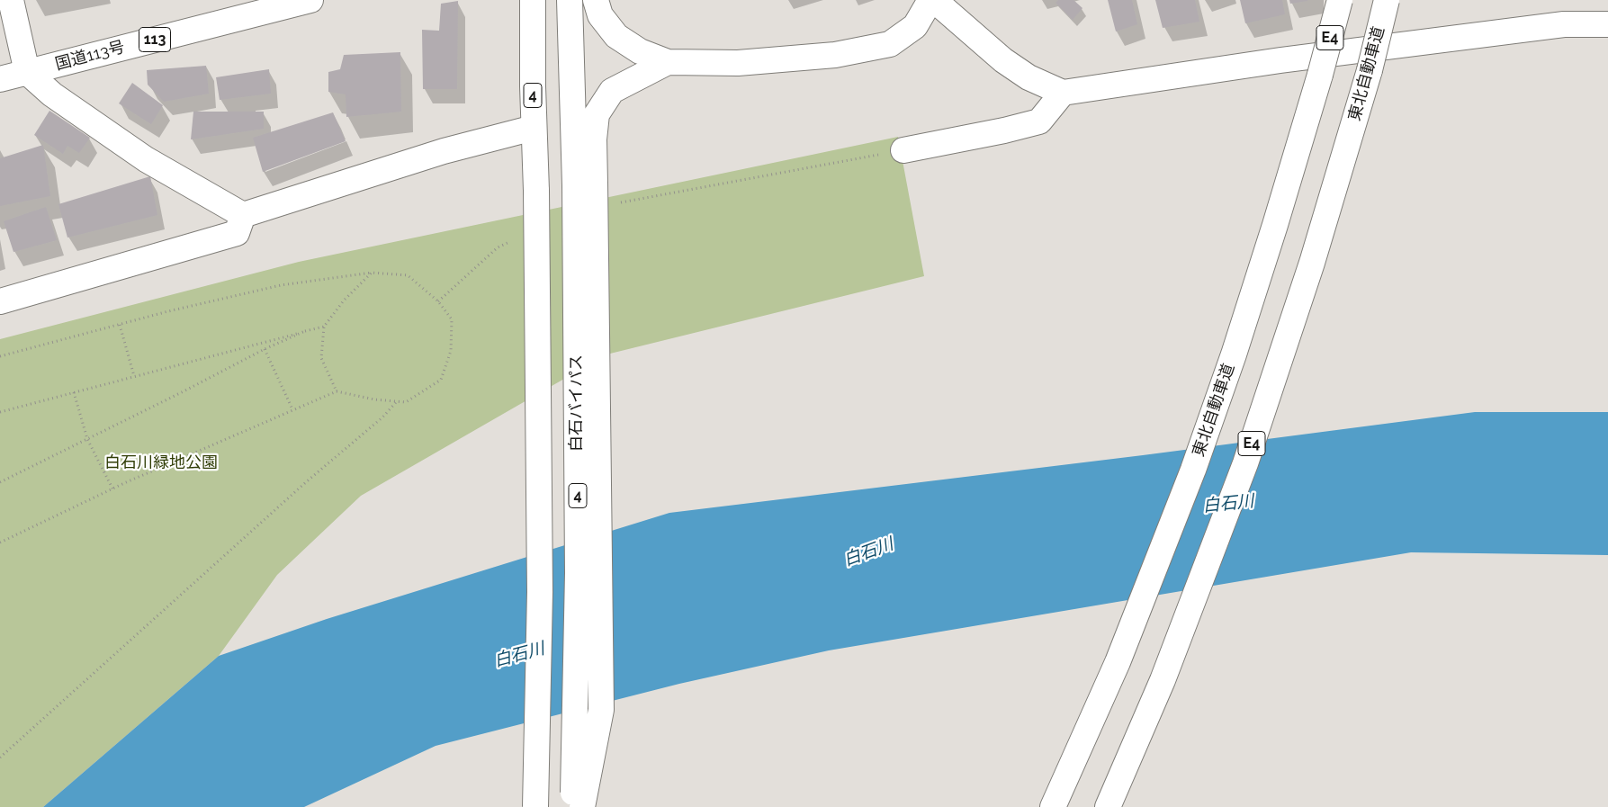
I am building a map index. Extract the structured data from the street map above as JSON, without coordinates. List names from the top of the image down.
{
  "streets": {
    "main road": [
      "E4",
      "113",
      "国道113号",
      "東北自動車道",
      "4",
      "白石バイパス"
    ]
  },
  "water": ["白石川"],
  "parks": ["白石川緑地公園"]
}
